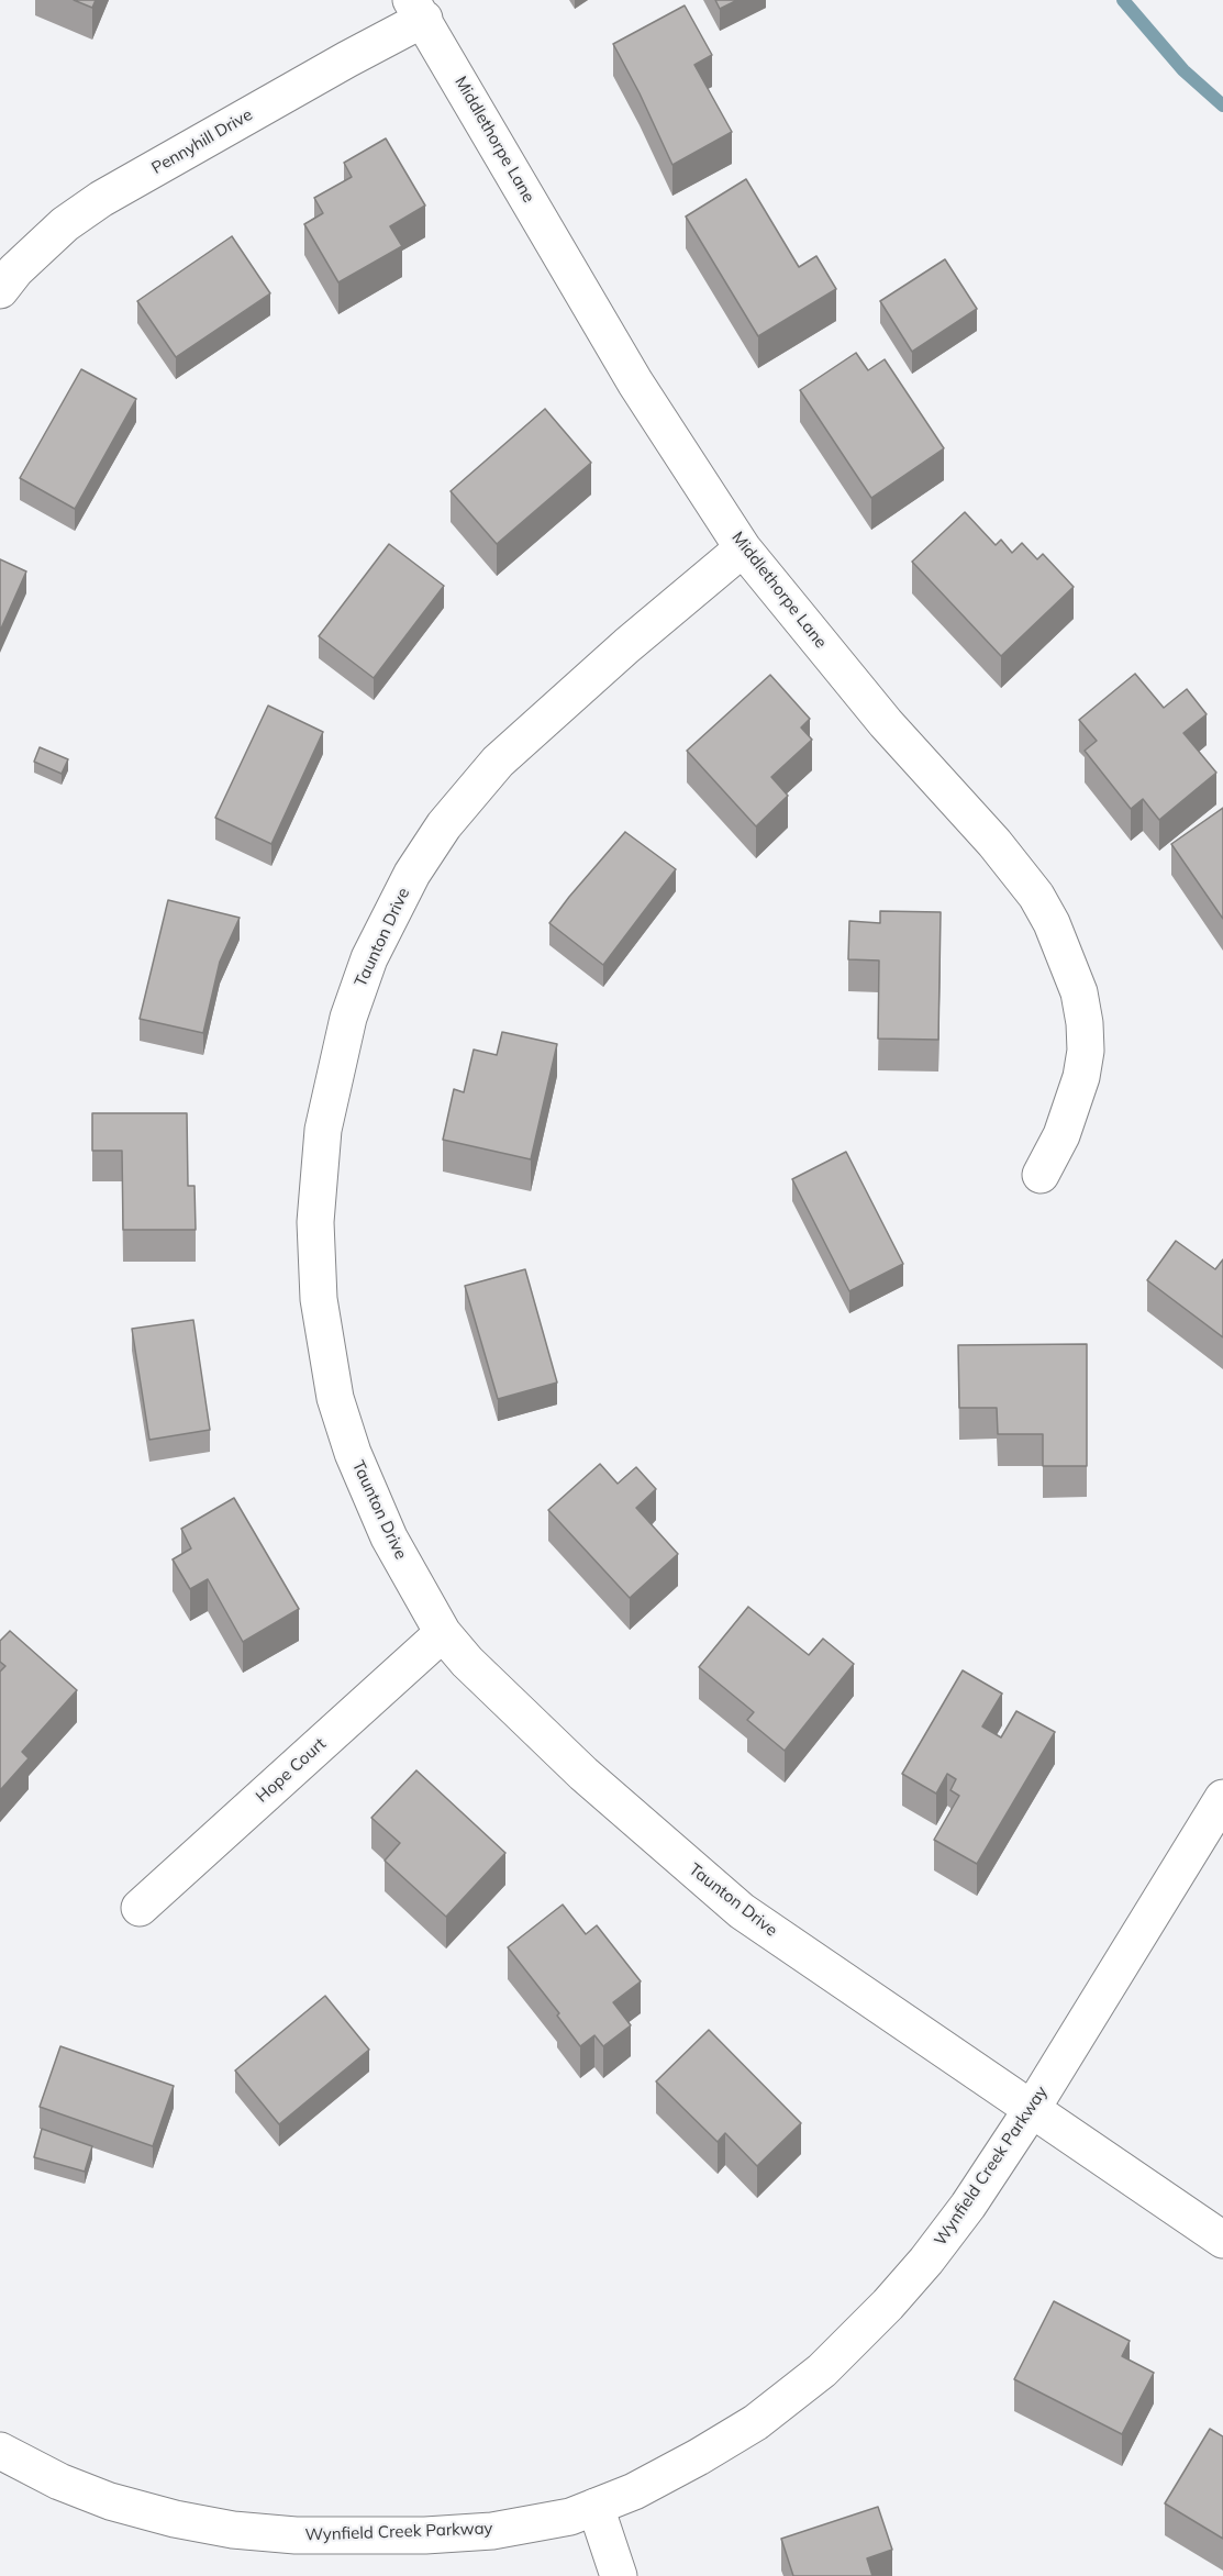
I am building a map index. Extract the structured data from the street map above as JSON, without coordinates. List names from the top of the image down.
{
  "streets": {
    "street": [
      "Middlethorpe Lane",
      "Pennyhill Drive",
      "Taunton Drive",
      "Hope Court",
      "Wynfield Creek Parkway"
    ]
  },
  "crossings": [
    ["Middlethorpe Lane", "Pennyhill Drive"],
    ["Middlethorpe Lane", "Taunton Drive"],
    ["Taunton Drive", "Hope Court"],
    ["Taunton Drive", "Wynfield Creek Parkway"]
  ]
}
